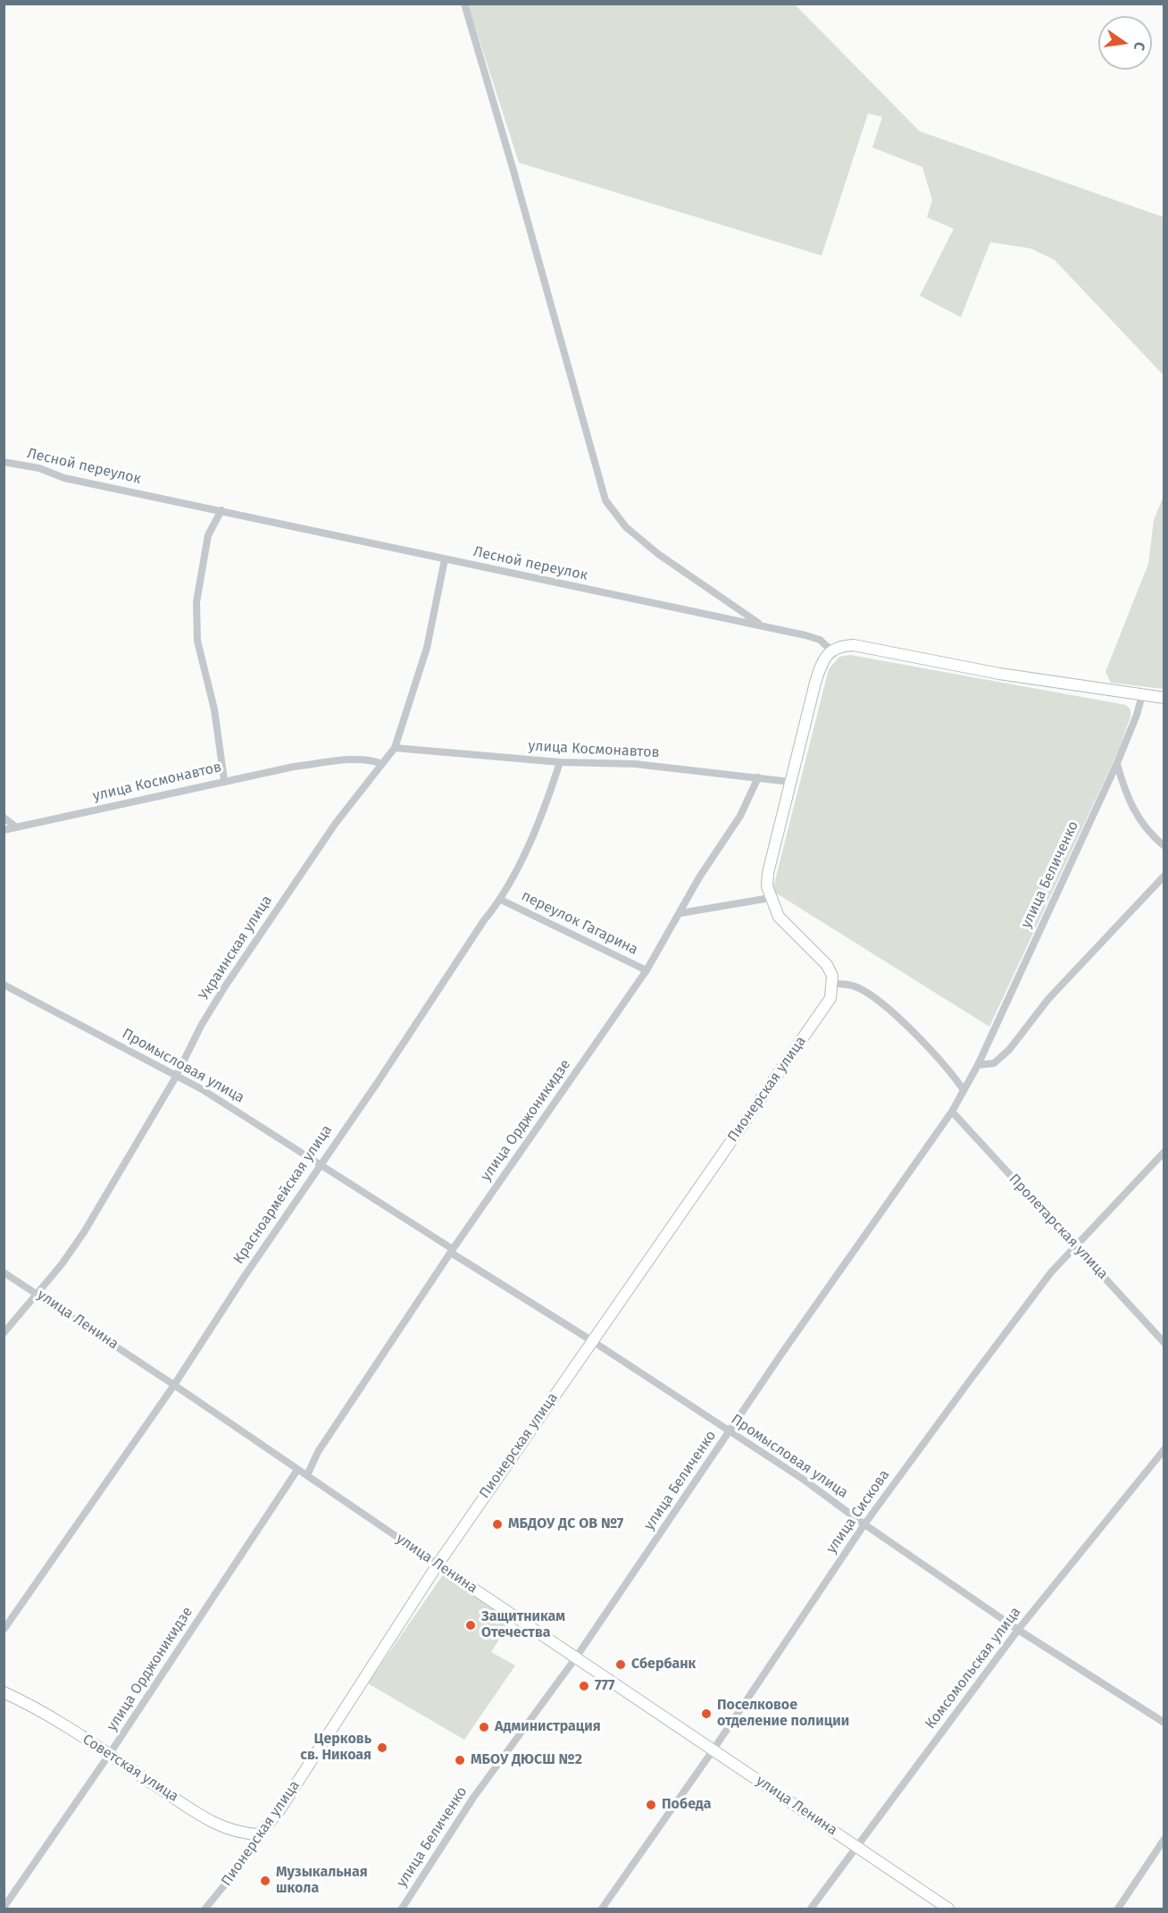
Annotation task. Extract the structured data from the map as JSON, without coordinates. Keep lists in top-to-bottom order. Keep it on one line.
{"streets":{"street":["Лесной переулок","улица Космонавтов","улица Беличенко","переулок Гагарина","Украинская улица","Промысловая улица","Пионерская улица","улица Орджоникидзе","Красноармейская улица","Пролетарская улица","улица Ленина","улица Сискова","Комсомольская улица","Советская улица"]},"crossings":[["Лесной переулок","Украинская улица"],["улица Космонавтов","Украинская улица"],["улица Космонавтов","улица Орджоникидзе"],["улица Космонавтов","Красноармейская улица"],["улица Беличенко","Промысловая улица"],["улица Беличенко","Пролетарская улица"],["улица Беличенко","улица Ленина"],["переулок Гагарина","улица Орджоникидзе"],["переулок Гагарина","Красноармейская улица"],["Украинская улица","Промысловая улица"],["Украинская улица","улица Ленина"],["Промысловая улица","Пионерская улица"],["Промысловая улица","улица Орджоникидзе"],["Промысловая улица","Красноармейская улица"],["Промысловая улица","улица Сискова"],["Промысловая улица","Комсомольская улица"],["Пионерская улица","улица Ленина"],["Пионерская улица","Советская улица"],["улица Орджоникидзе","улица Ленина"],["улица Орджоникидзе","Советская улица"],["Красноармейская улица","улица Ленина"],["Пролетарская улица","улица Сискова"],["улица Ленина","улица Сискова"],["улица Ленина","Комсомольская улица"]],"places":["МБДОУ ДС ОВ №7","Защитникам Отечества","Сбербанк","777","Поселковое отделение полиции","Администрация","Церковь св. Никоая","МБОУ ДЮСШ №2","Победа","Музыкальная школа"],"north":"right"}
